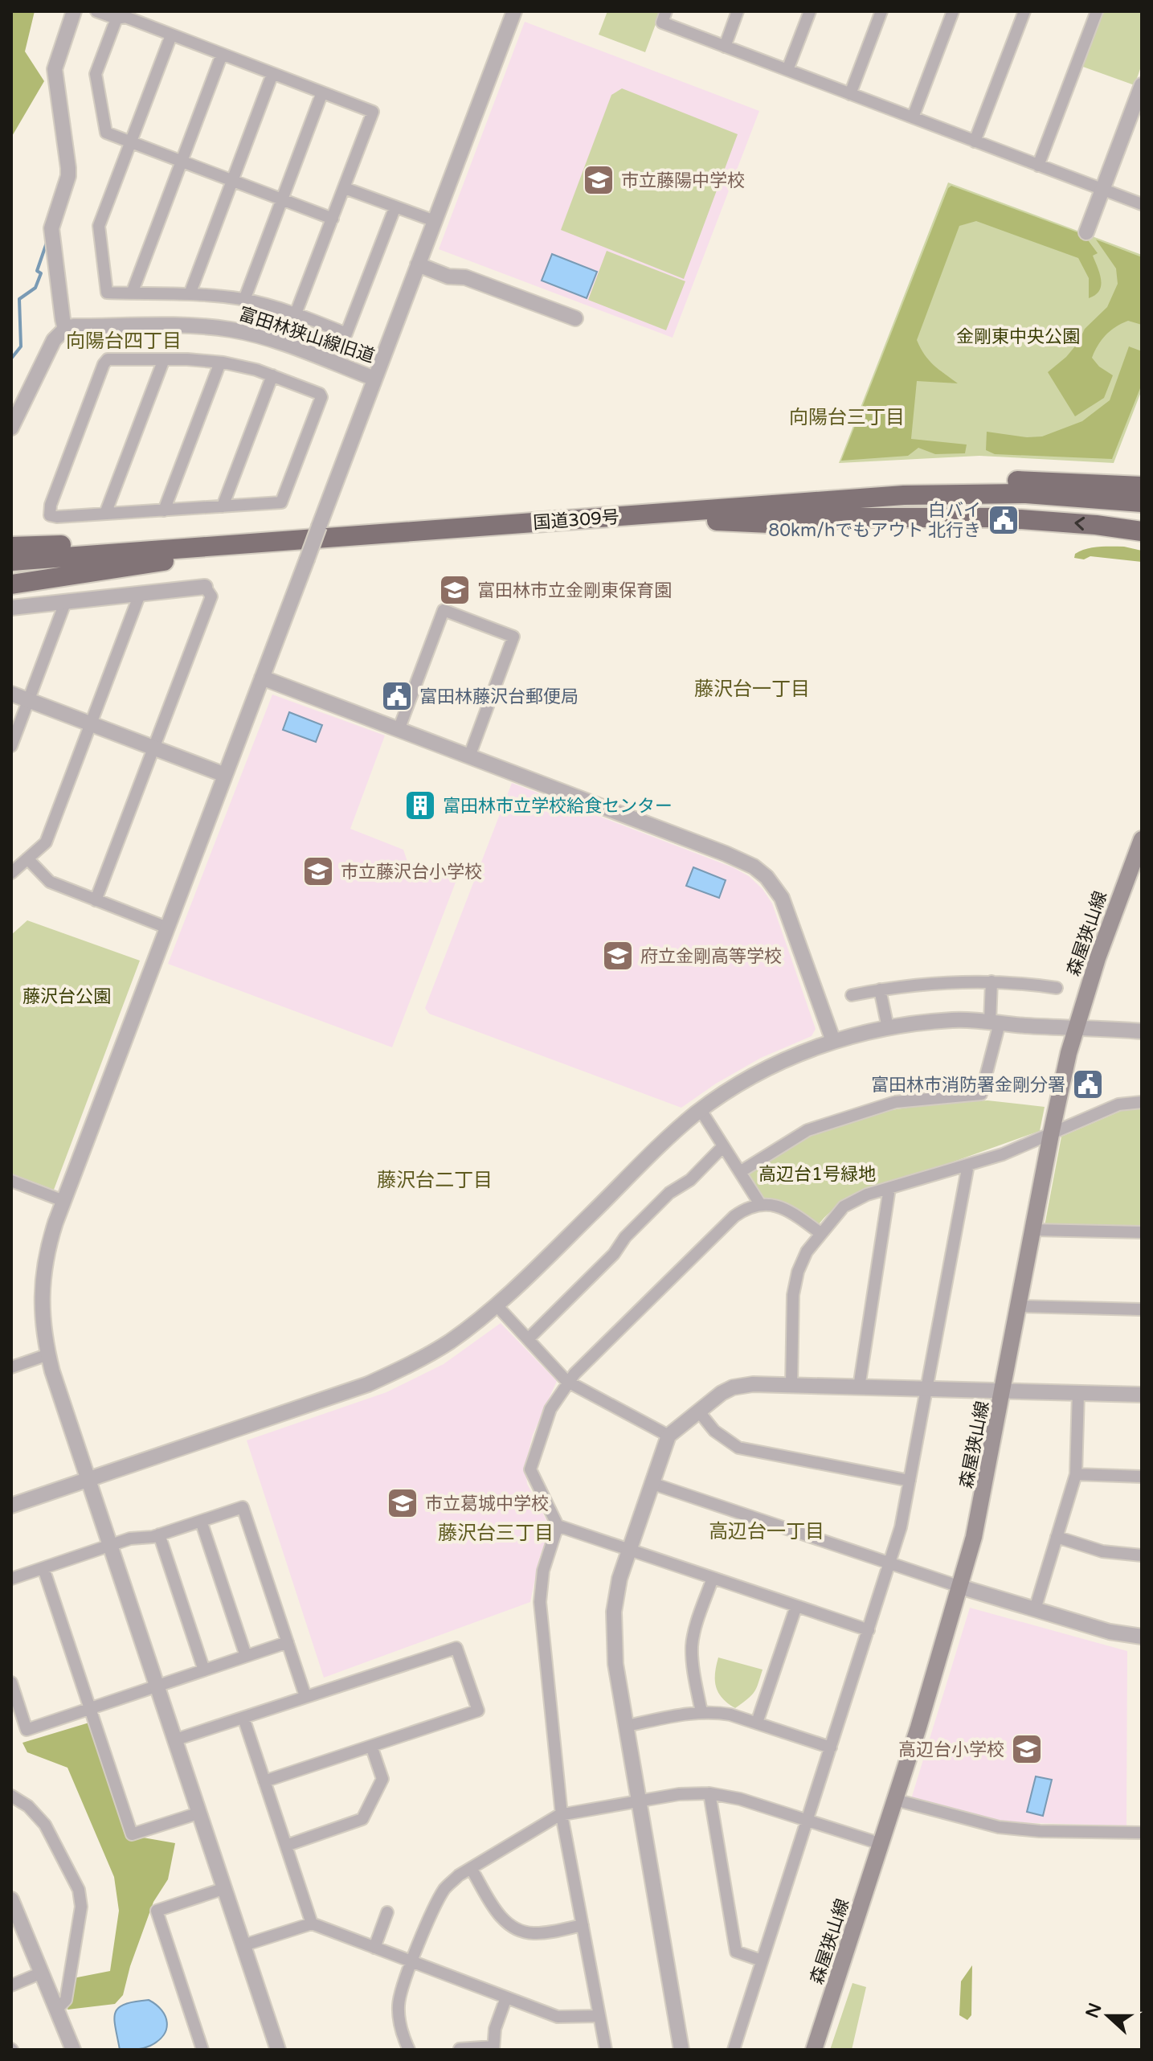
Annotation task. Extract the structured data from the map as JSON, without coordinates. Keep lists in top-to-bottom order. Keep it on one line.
{"streets":{"highway":["国道309号"],"main road":["森屋狭山線"],"street":["富田林狭山線旧道"]},"districts":["向陽台四丁目","向陽台三丁目","藤沢台一丁目","藤沢台二丁目","高辺台一丁目","藤沢台三丁目"],"parks":["金剛東中央公園","藤沢台公園","高辺台1号緑地"],"places":{"school or university":["市立藤陽中学校","富田林市立金剛東保育園","市立藤沢台小学校","府立金剛高等学校","市立葛城中学校","高辺台小学校"],"public building":["白バイ 80km/hでもアウト 北行き","富田林藤沢台郵便局","富田林市消防署金剛分署"],"building":["富田林市立学校給食センター"]},"north":"left"}
